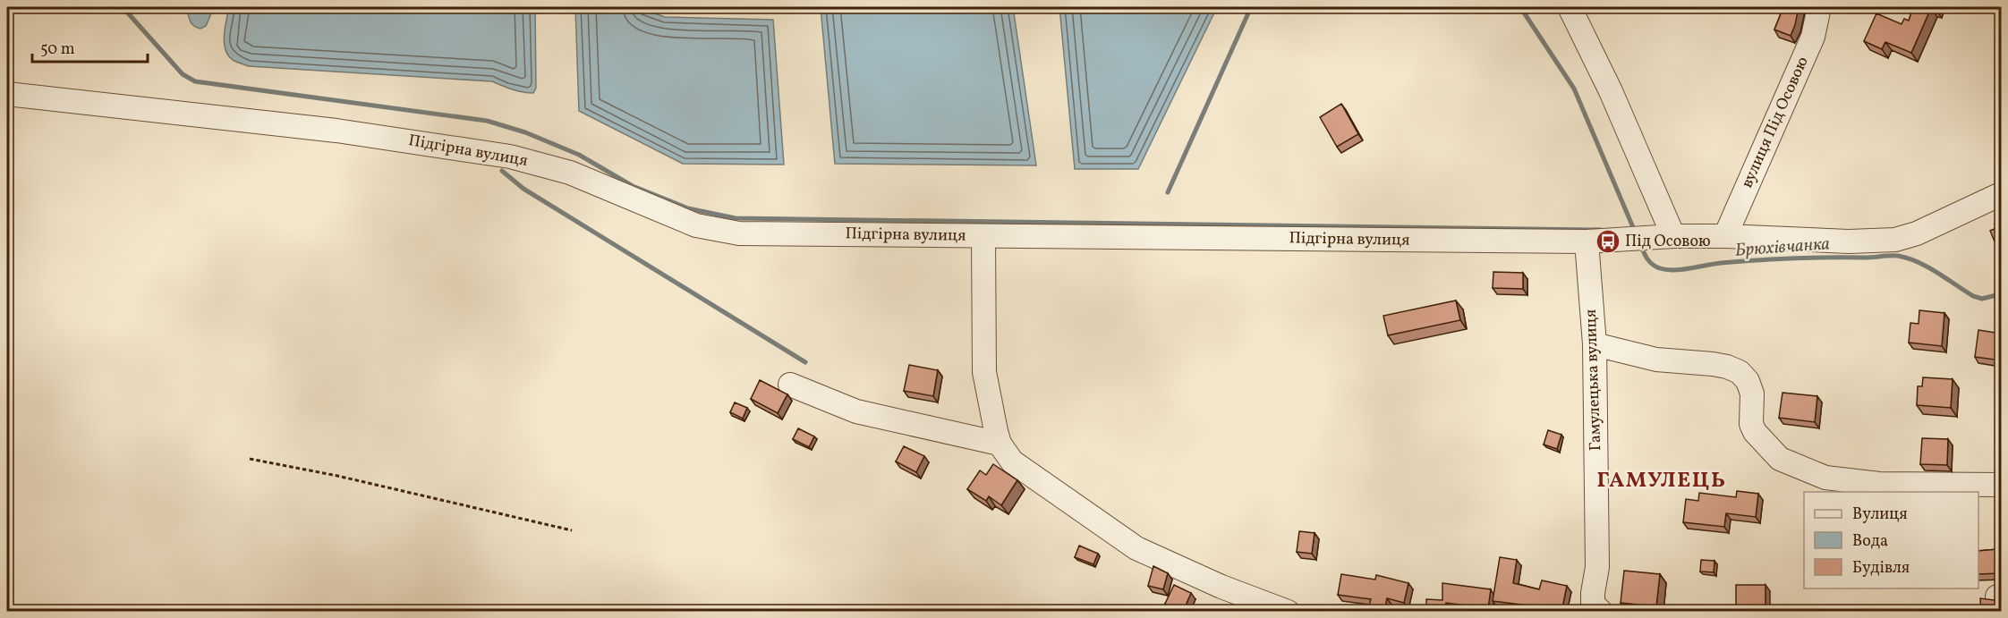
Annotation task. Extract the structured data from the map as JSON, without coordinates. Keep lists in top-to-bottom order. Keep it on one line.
{"streets":{"street":["вулиця Під Осовою","Підгірна вулиця","Гамулецька вулиця"]},"crossings":[["Підгірна вулиця","Гамулецька вулиця"]],"districts":["ГАМУЛЕЦЬ"],"water":["Брюхівчанка"],"places":{"bus stop":["Під Осовою"]},"legend":["Вулиця","Вода","Будівля"],"scale_bar":"50 m"}
